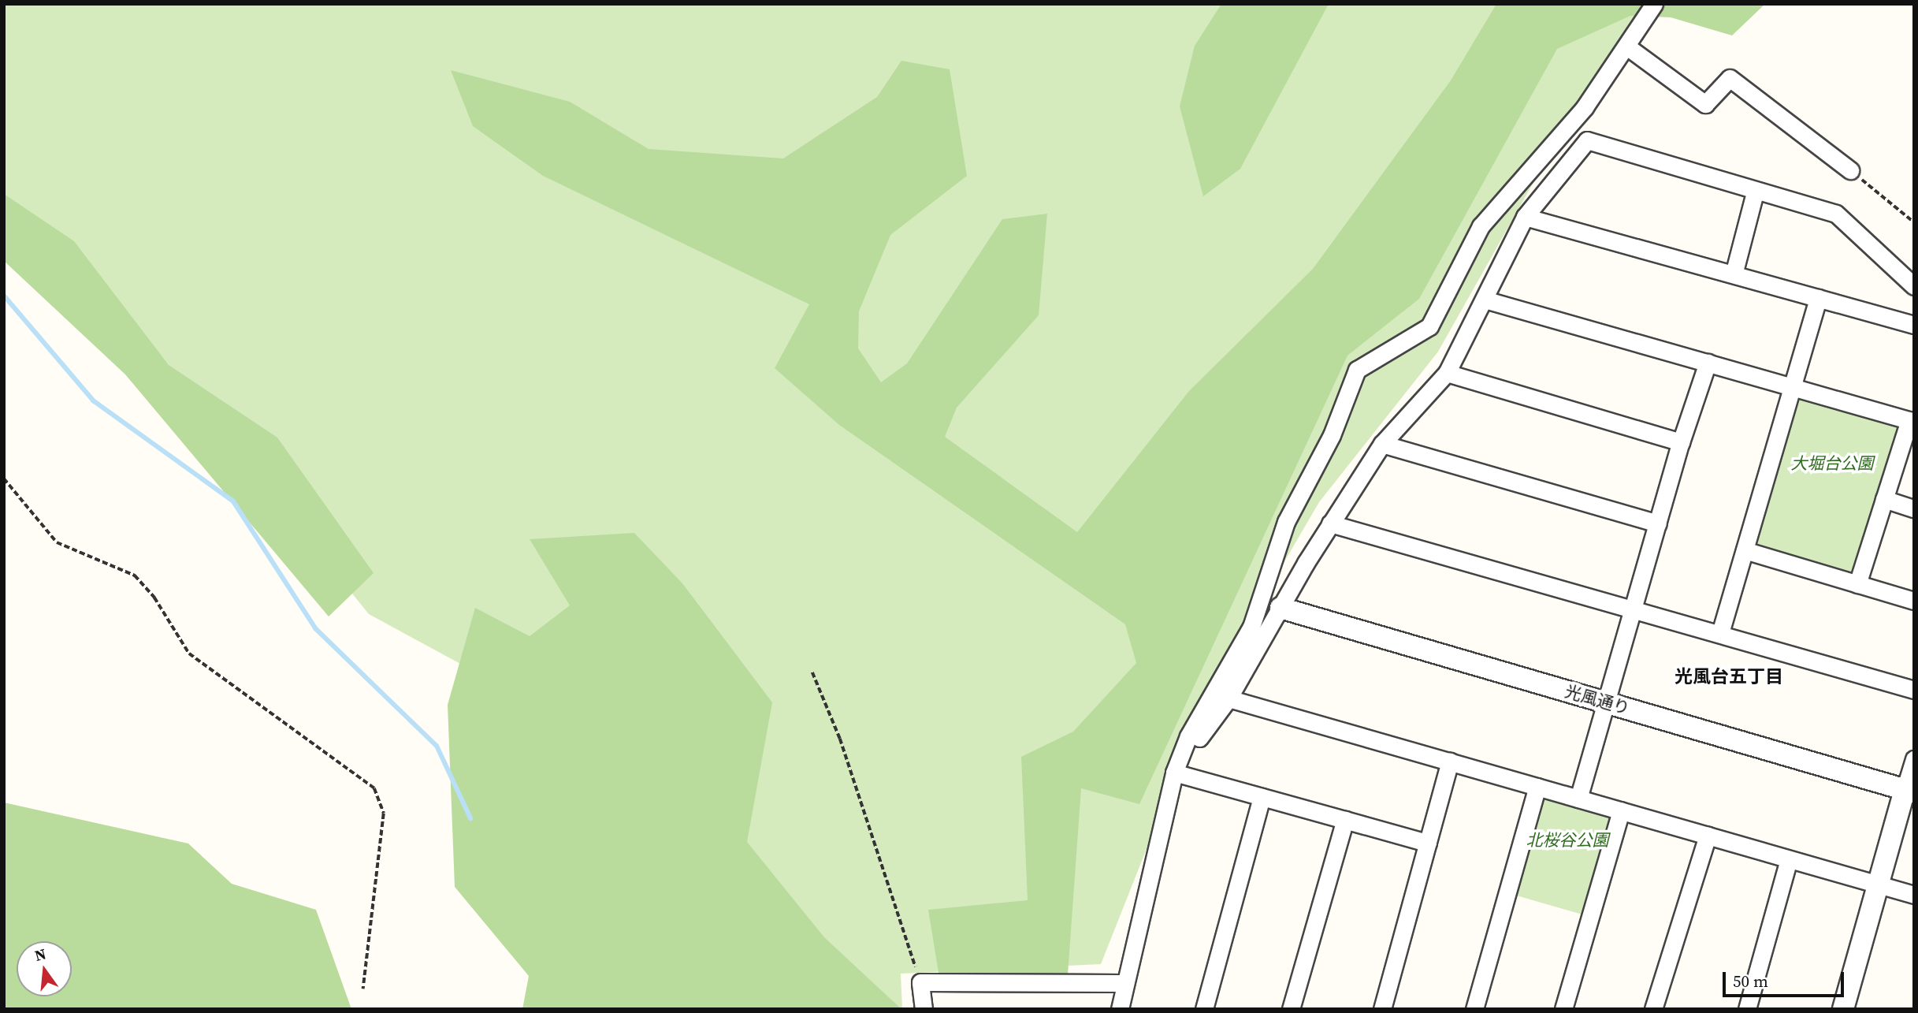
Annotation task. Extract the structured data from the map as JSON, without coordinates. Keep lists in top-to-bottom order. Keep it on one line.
{"streets":{"street":["光風通り"]},"districts":["光風台五丁目"],"parks":["大堀台公園","北桜谷公園"],"scale_bar":"50 m","north":"top"}
